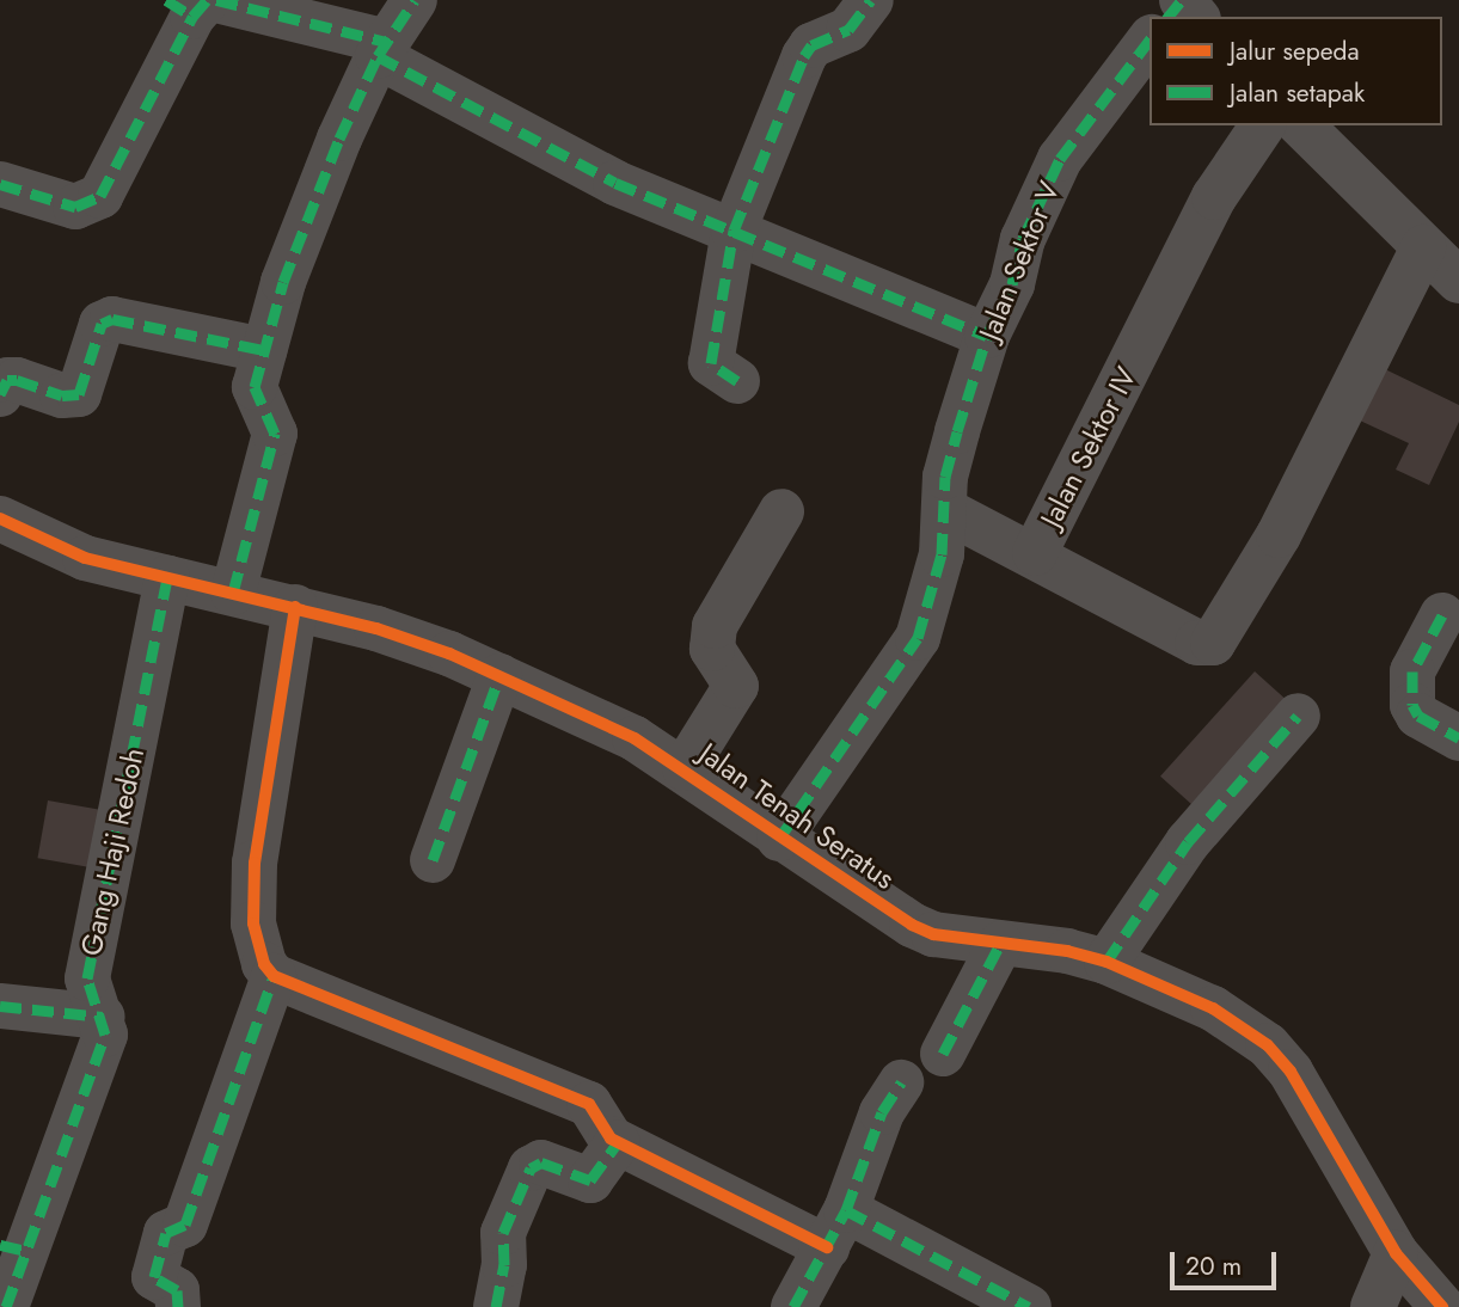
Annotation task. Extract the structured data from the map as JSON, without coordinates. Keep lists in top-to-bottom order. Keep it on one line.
{"streets":{"street":["Jalan Sektor V","Jalan Sektor IV","Jalan Tenah Seratus","Gang Haji Redoh"]},"crossings":[["Jalan Sektor V","Jalan Tenah Seratus"],["Jalan Tenah Seratus","Gang Haji Redoh"]],"legend":["Jalur sepeda","Jalan setapak"],"scale_bar":"20 m"}
